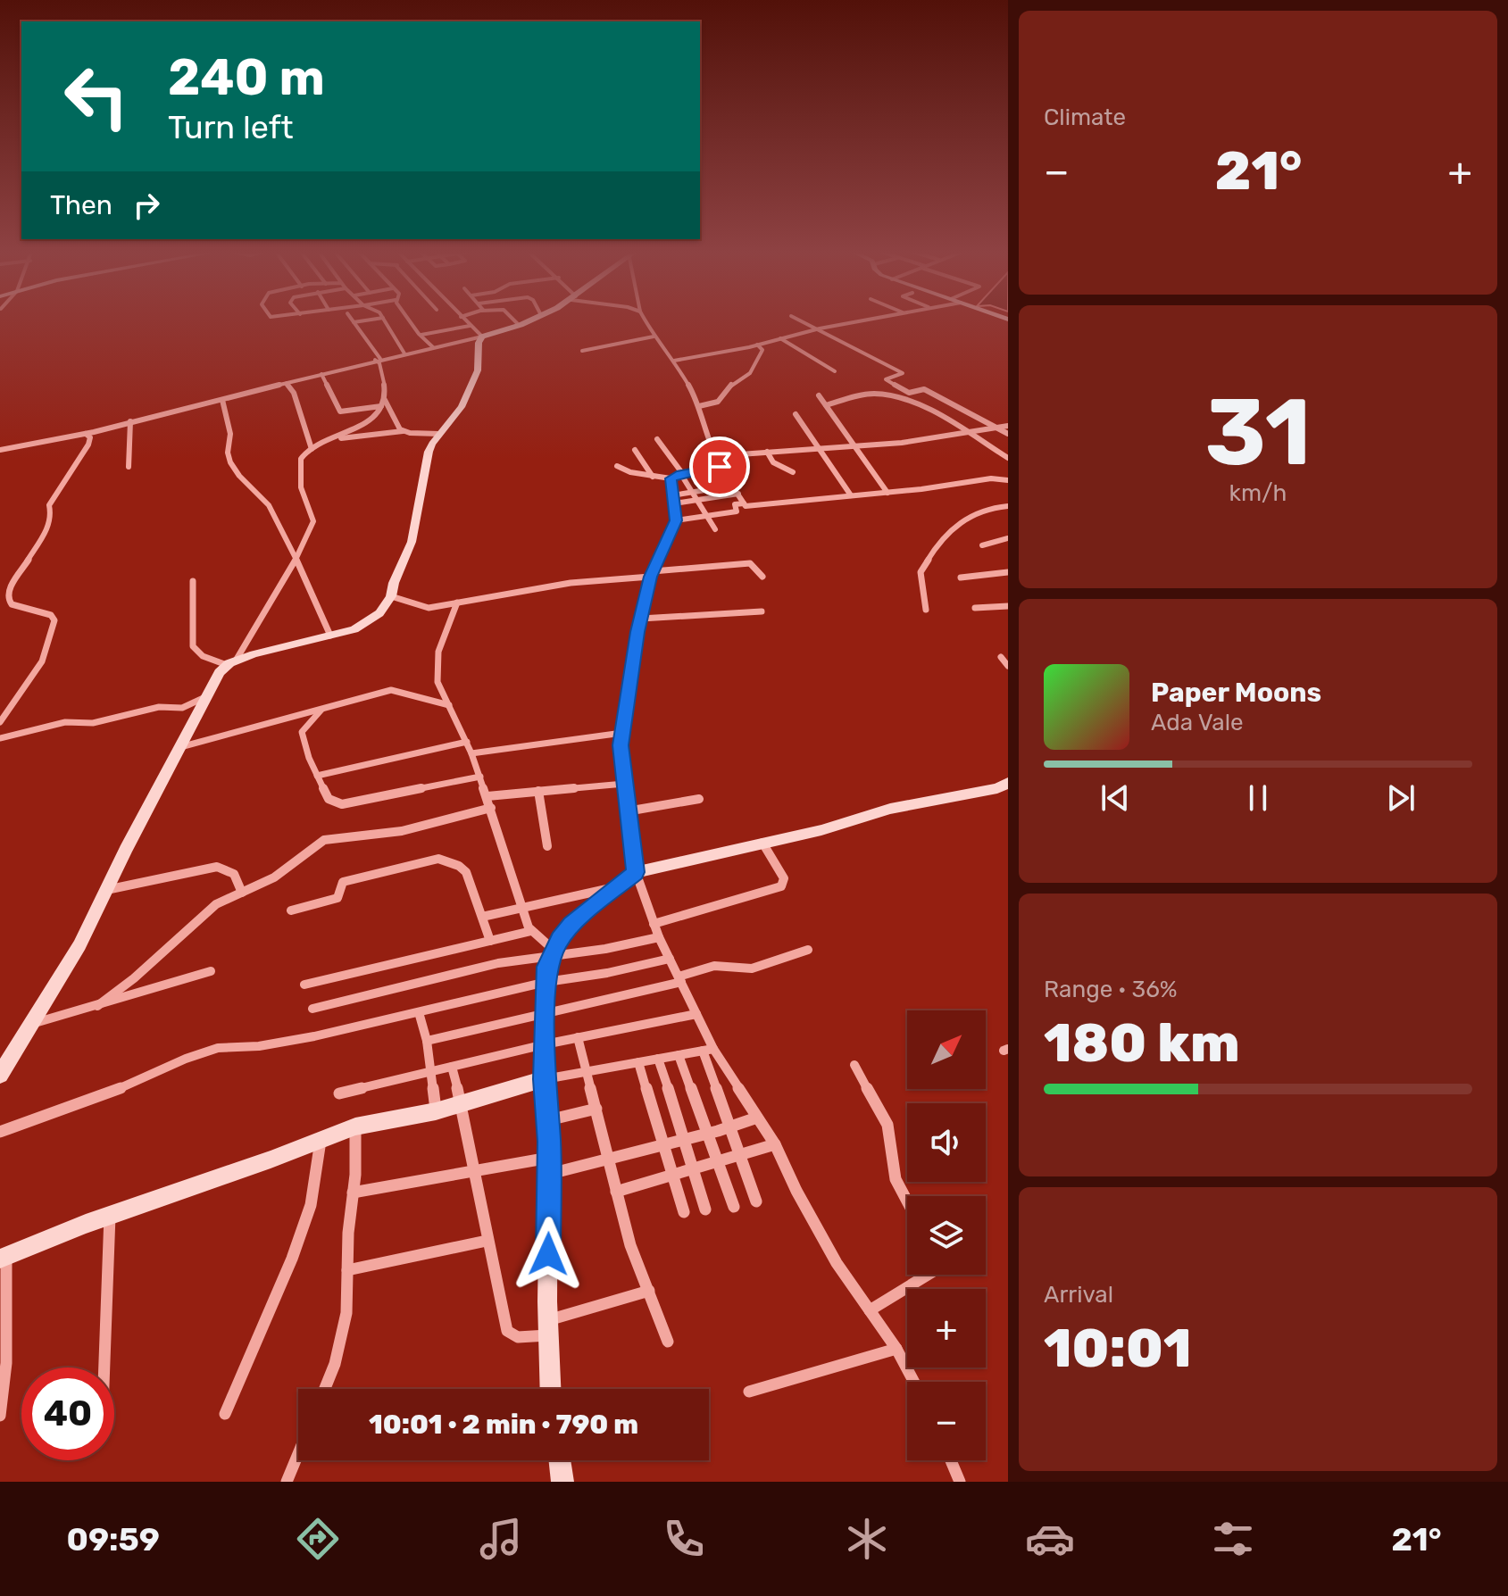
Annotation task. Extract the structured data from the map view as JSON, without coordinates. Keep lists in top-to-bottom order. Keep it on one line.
{"north":"top right","page":{"tile":["Climate",["31","km/h"],["Range · 36%","180 km"],["Arrival","10:01"]],"turn":["240 m","Turn left"],"heat":["−","21°","+"],"then":"Then","song":["Paper Moons","Ada Vale"],"map_buttons":["+","−"],"limit":"40","trip":"10:01 · 2 min · 790 m","tabs":["09:59","21°"]}}
